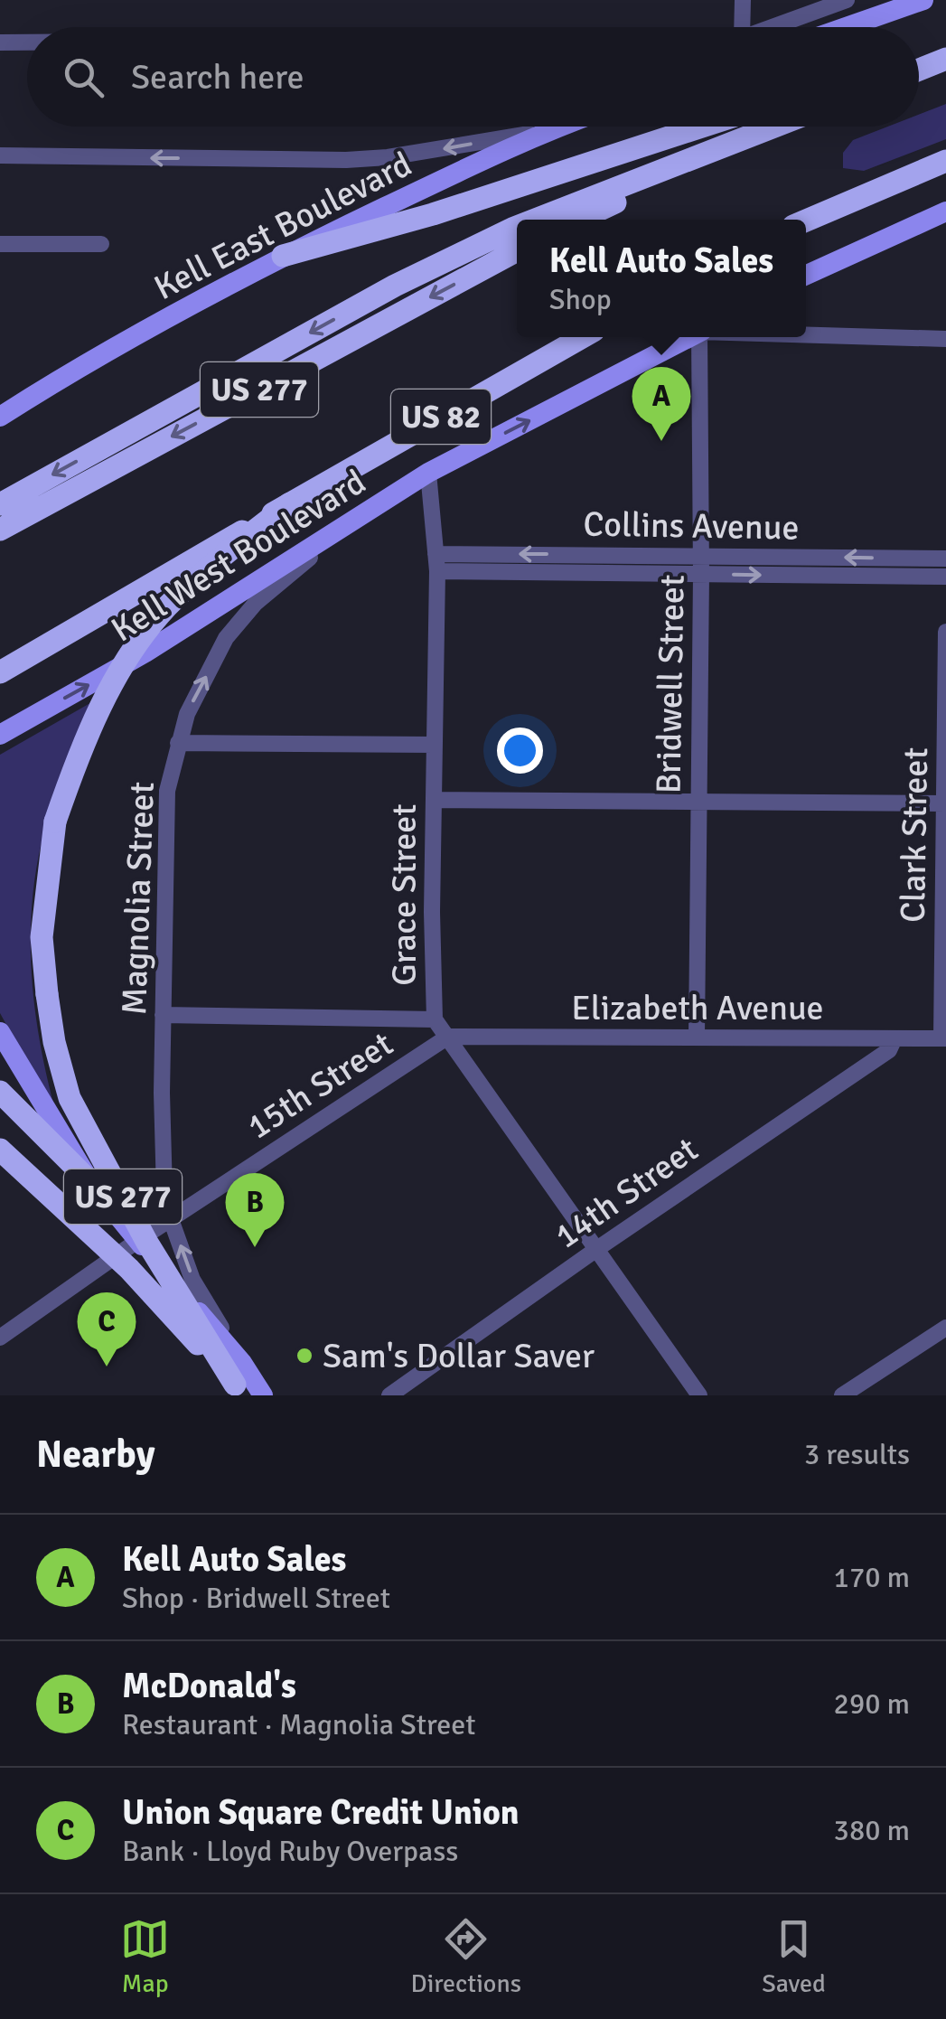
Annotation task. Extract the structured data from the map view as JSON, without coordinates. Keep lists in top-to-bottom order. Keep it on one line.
{"streets":{"highway":["US 277","US 82"],"main road":["Kell East Boulevard","Kell West Boulevard"],"street":["Collins Avenue","Bridwell Street","Clark Street","Grace Street","Magnolia Street","Elizabeth Avenue","15th Street","14th Street"]},"crossings":[["US 277","US 82"],["US 277","Magnolia Street"],["Collins Avenue","Bridwell Street"],["Collins Avenue","Grace Street"],["Kell West Boulevard","Grace Street"],["Kell West Boulevard","Magnolia Street"],["Bridwell Street","Elizabeth Avenue"],["Clark Street","Elizabeth Avenue"],["Grace Street","Magnolia Street"],["Grace Street","Elizabeth Avenue"],["Grace Street","15th Street"],["Grace Street","14th Street"],["Magnolia Street","15th Street"],["Elizabeth Avenue","15th Street"],["Elizabeth Avenue","14th Street"]],"one_way":["Kell West Boulevard","Magnolia Street"],"places":["Sam's Dollar Saver"],"page":{"search":"Search here","popup":["Kell Auto Sales","Shop"],"pins":["A","B","C"],"heading":["Nearby","3 results"],"list":[{"mark":"A","name":"Kell Auto Sales","note":"Shop · Bridwell Street","value":"170 m"},{"mark":"B","name":"McDonald's","note":"Restaurant · Magnolia Street","value":"290 m"},{"mark":"C","name":"Union Square Credit Union","note":"Bank · Lloyd Ruby Overpass","value":"380 m"}],"nav":["Map","Directions","Saved"]}}
